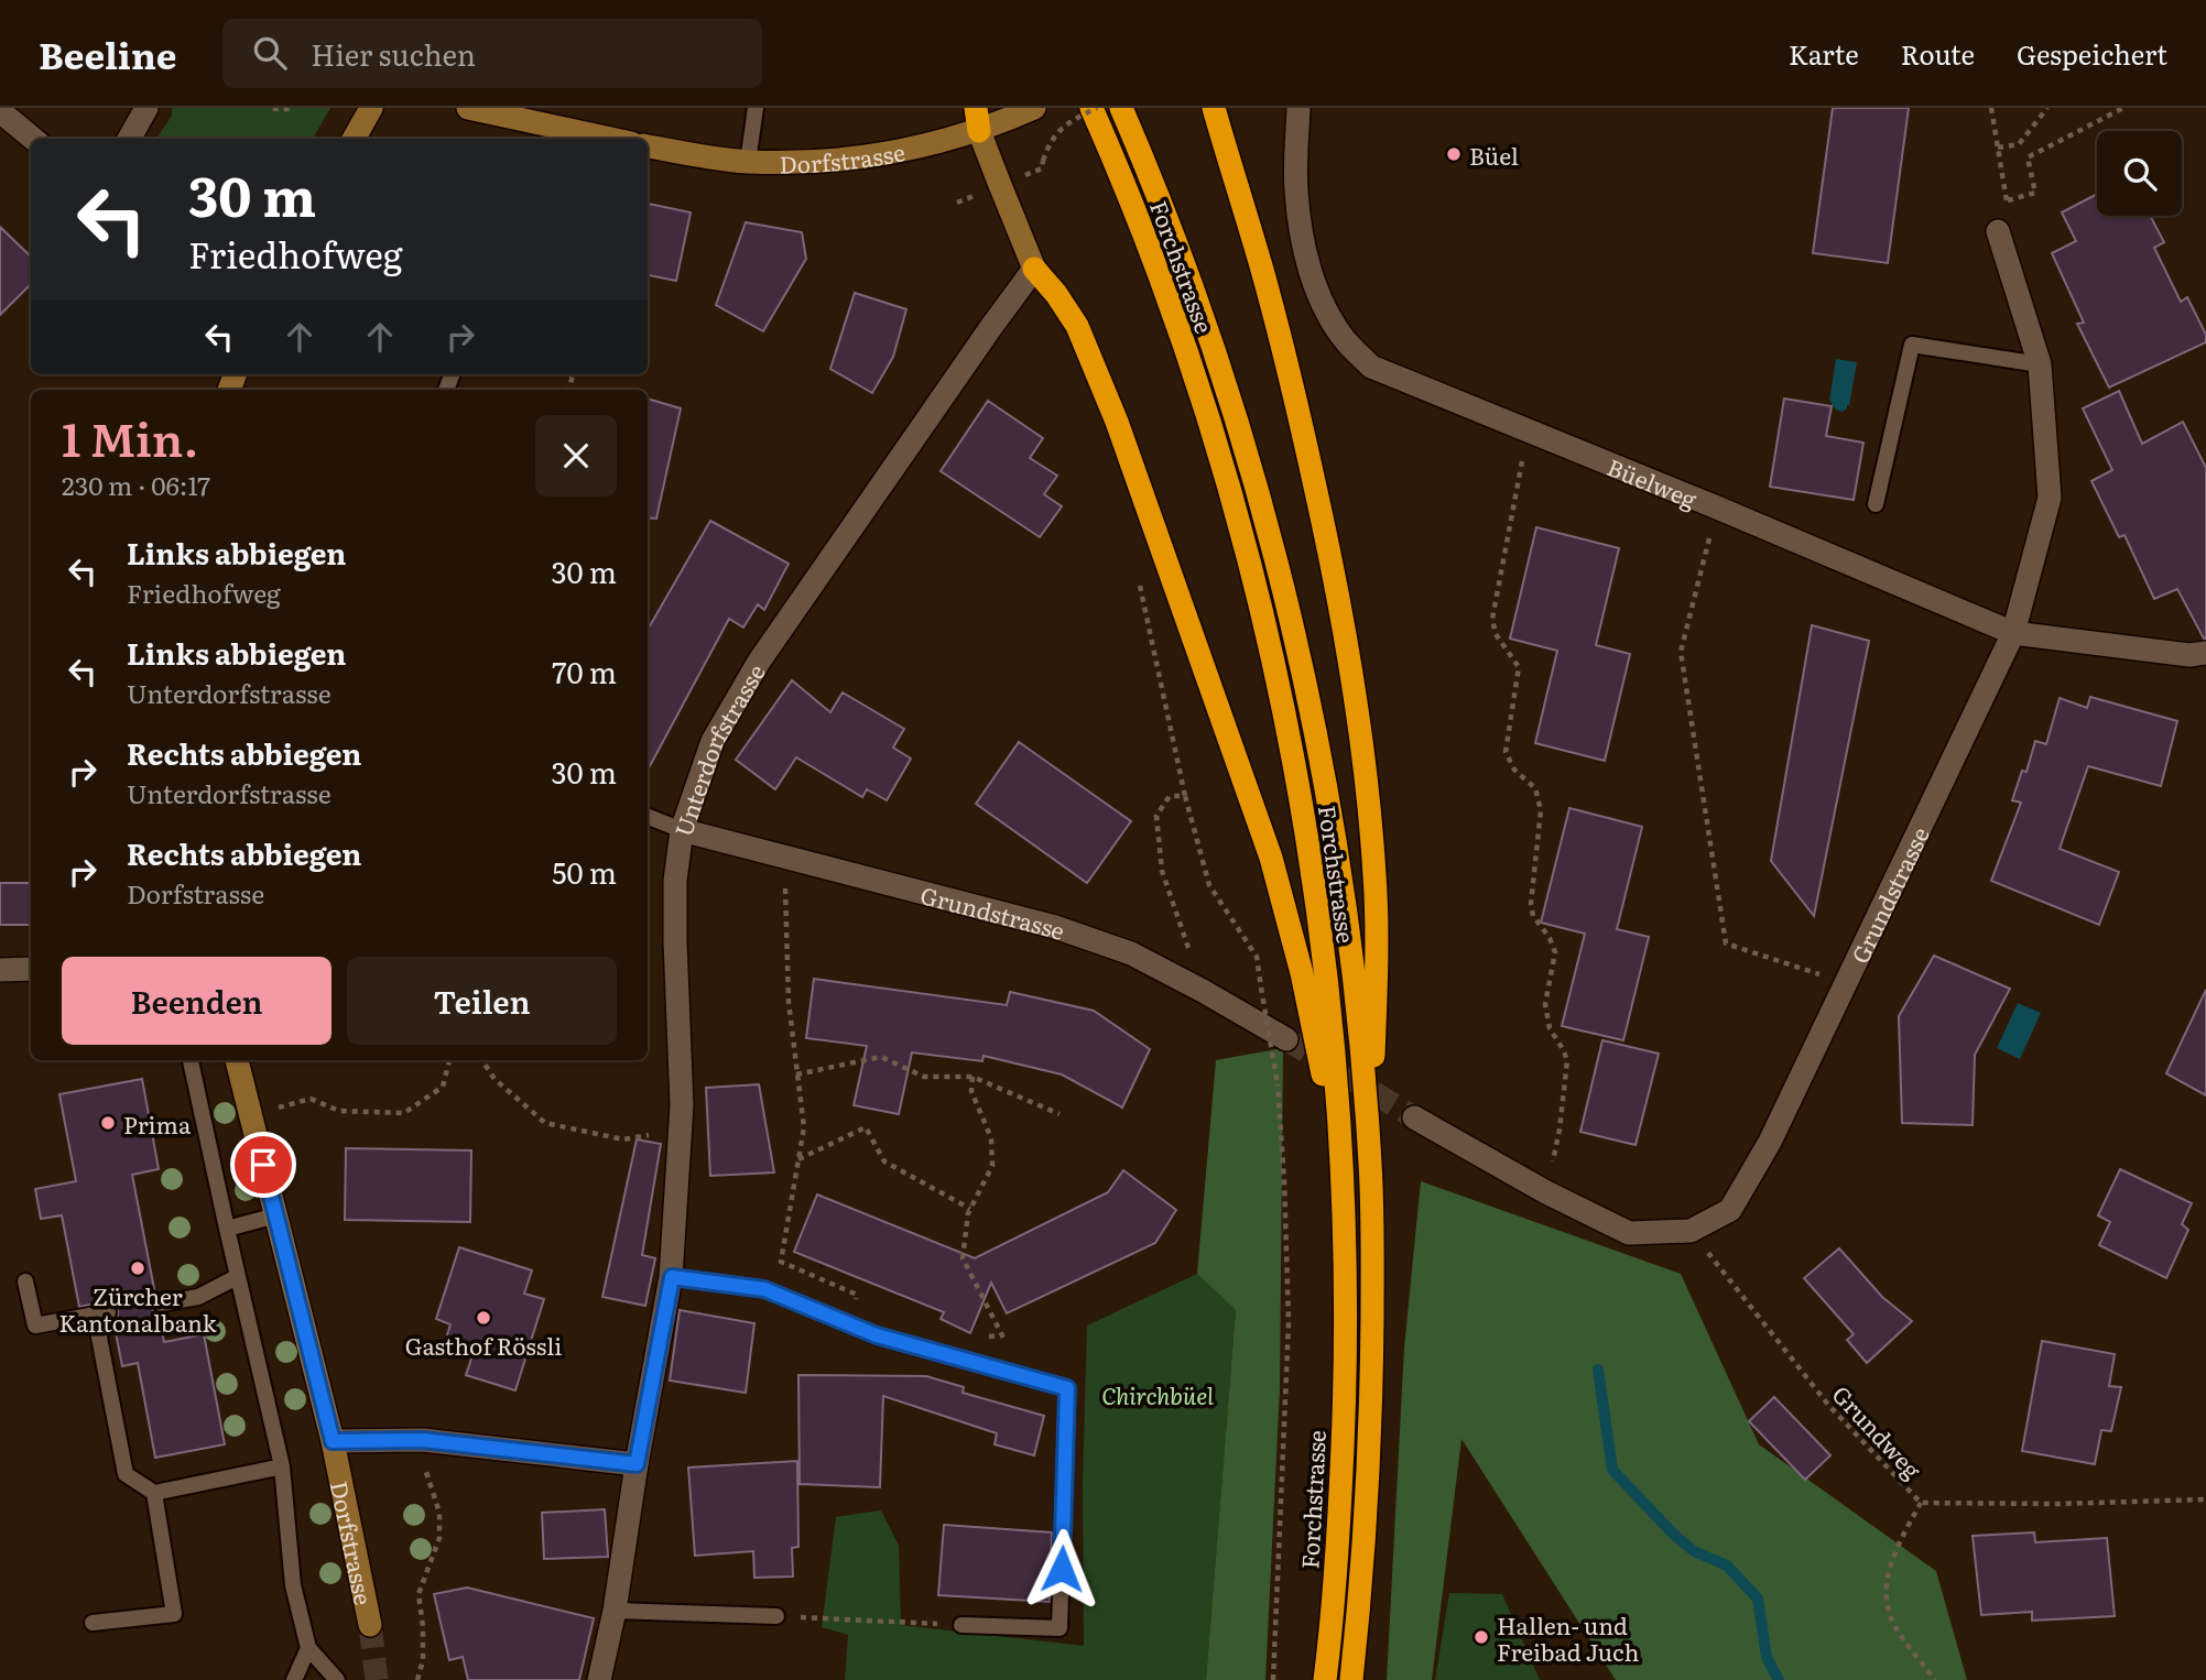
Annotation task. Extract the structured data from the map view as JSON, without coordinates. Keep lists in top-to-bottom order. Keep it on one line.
{"streets":{"highway":["Forchstrasse"],"street":["Dorfstrasse","Büelweg","Unterdorfstrasse","Grundstrasse"],"path":["Grundweg"]},"crossings":[["Büelweg","Grundstrasse"],["Unterdorfstrasse","Grundstrasse"],["Grundstrasse","Grundweg"]],"parks":["Chirchbüel"],"places":["Büel","Prima","Zürcher Kantonalbank","Gasthof Rössli","Hallen- und Freibad Juch"],"page":{"header":"Beeline","search":"Hier suchen","nav":["Karte","Route","Gespeichert"],"turn":["30 m","Friedhofweg"],"heading":["1 Min.","230 m · 06:17"],"list":[{"name":"Links abbiegen","note":"Friedhofweg","value":"30 m"},{"name":"Links abbiegen","note":"Unterdorfstrasse","value":"70 m"},{"name":"Rechts abbiegen","note":"Unterdorfstrasse","value":"30 m"},{"name":"Rechts abbiegen","note":"Dorfstrasse","value":"50 m"}],"buttons":["Beenden","Teilen"]}}
